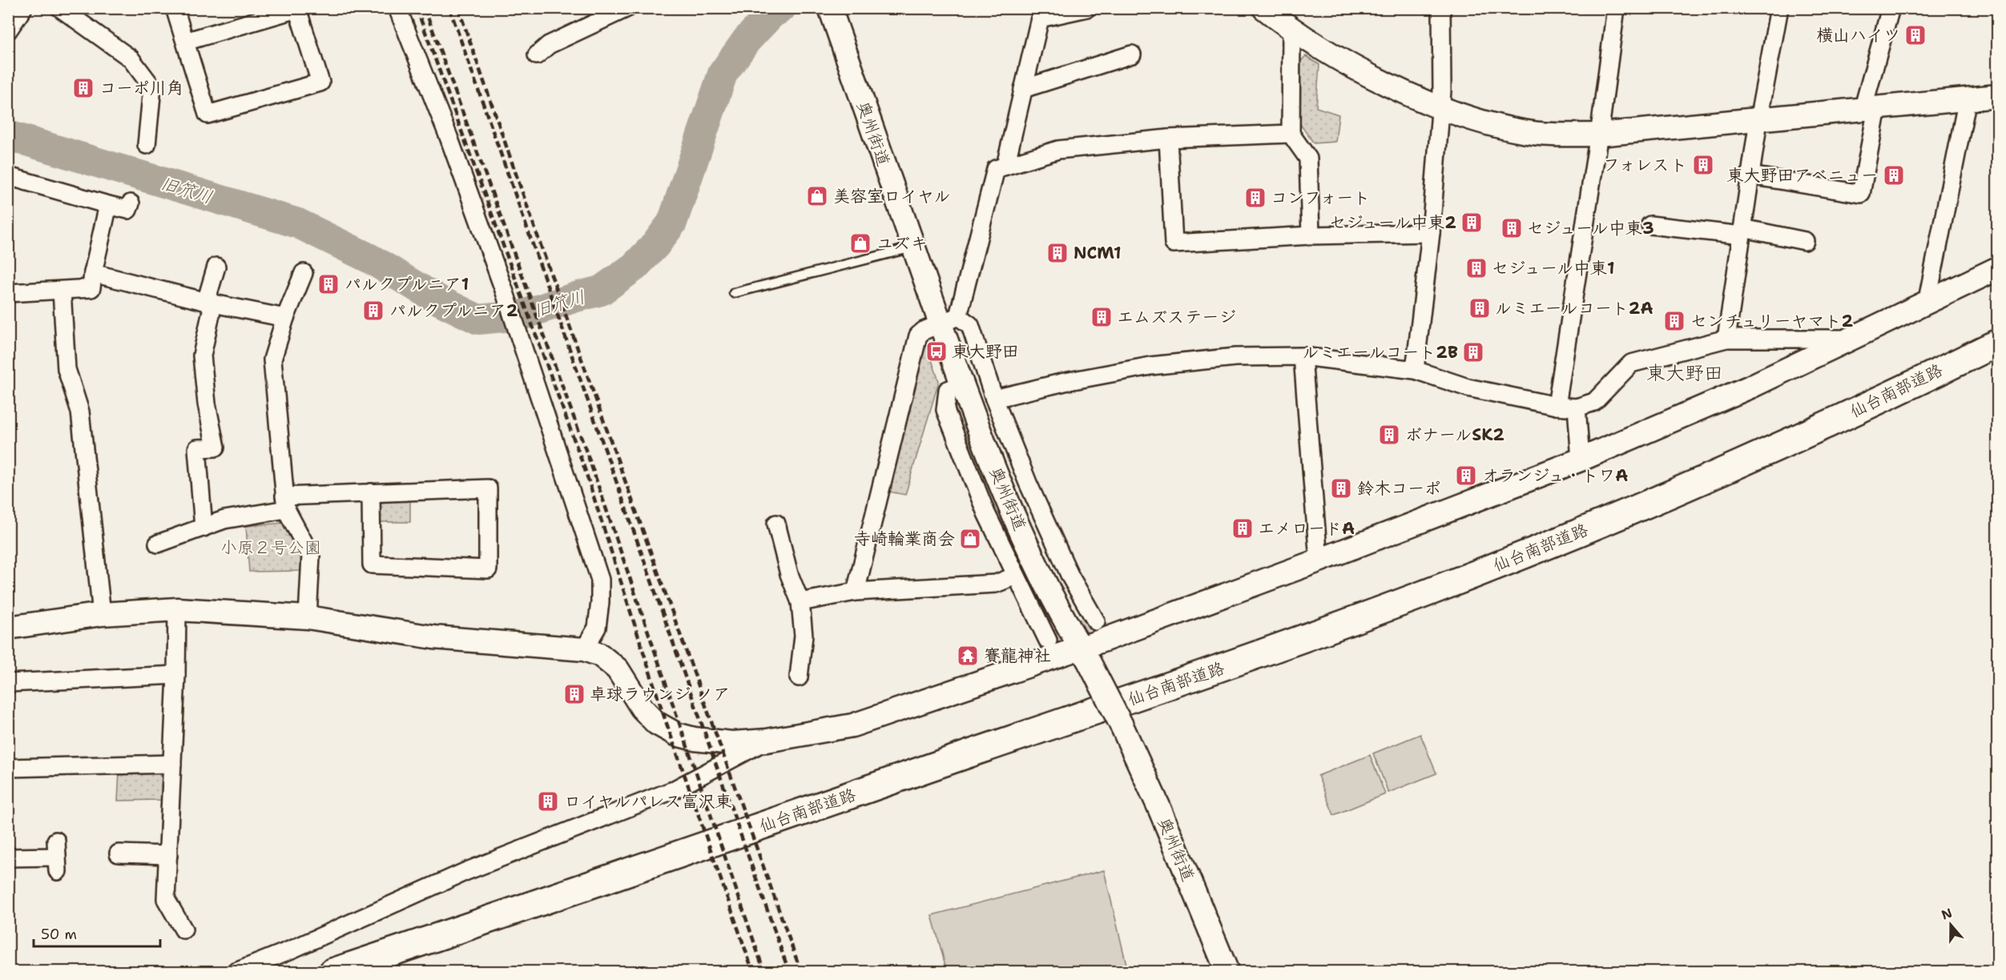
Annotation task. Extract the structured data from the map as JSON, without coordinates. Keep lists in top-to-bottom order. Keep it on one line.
{"streets":{"highway":["仙台南部道路"],"street":["奥州街道"]},"districts":["東大野田"],"water":["旧笊川"],"parks":["小原２号公園"],"places":{"building":["横山ハイツ","コーポ川角","フォレスト","東大野田アベニュー","コンフォート","セジュール中東2","セジュール中東3","NCM1","セジュール中東1","パルクプルニア1","ルミエールコート2A","パルクプルニア2","エムズステージ","センチュリーヤマト2","ルミエールコート2B","ボナールSK2","オランジュ・トワA","鈴木コーポ","エメロードA","卓球ラウンジ ノア","ロイヤルパレス富沢東"],"shop":["美容室ロイヤル","ユズキ","寺崎輪業商会"],"bus stop":["東大野田"],"temple":["賽龍神社"]},"scale_bar":"50 m","north":"top"}
